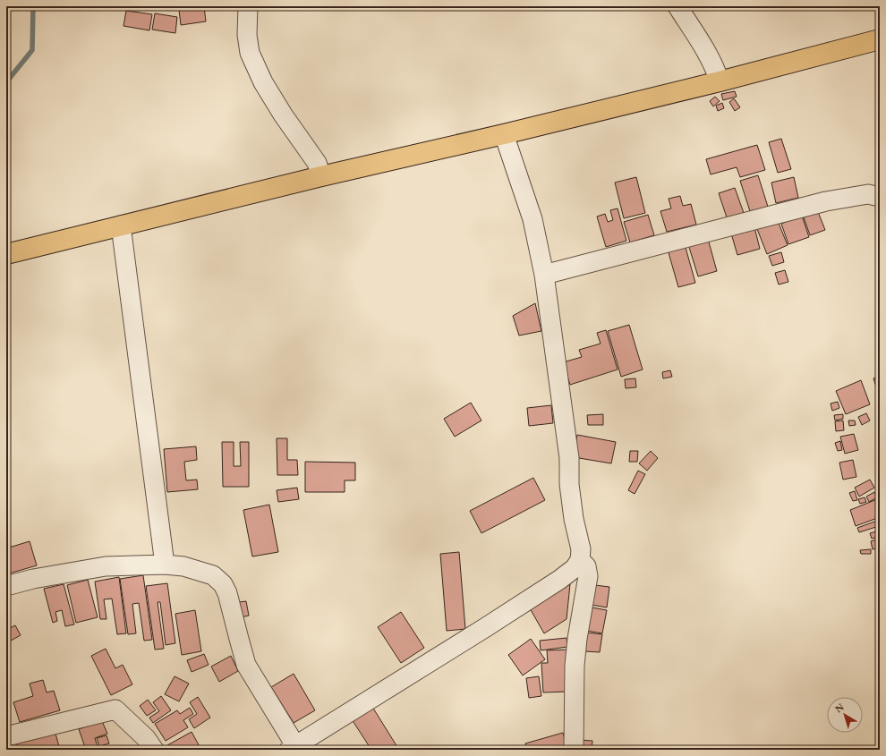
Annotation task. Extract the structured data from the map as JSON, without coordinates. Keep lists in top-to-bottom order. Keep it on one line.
{"north":"top left"}
